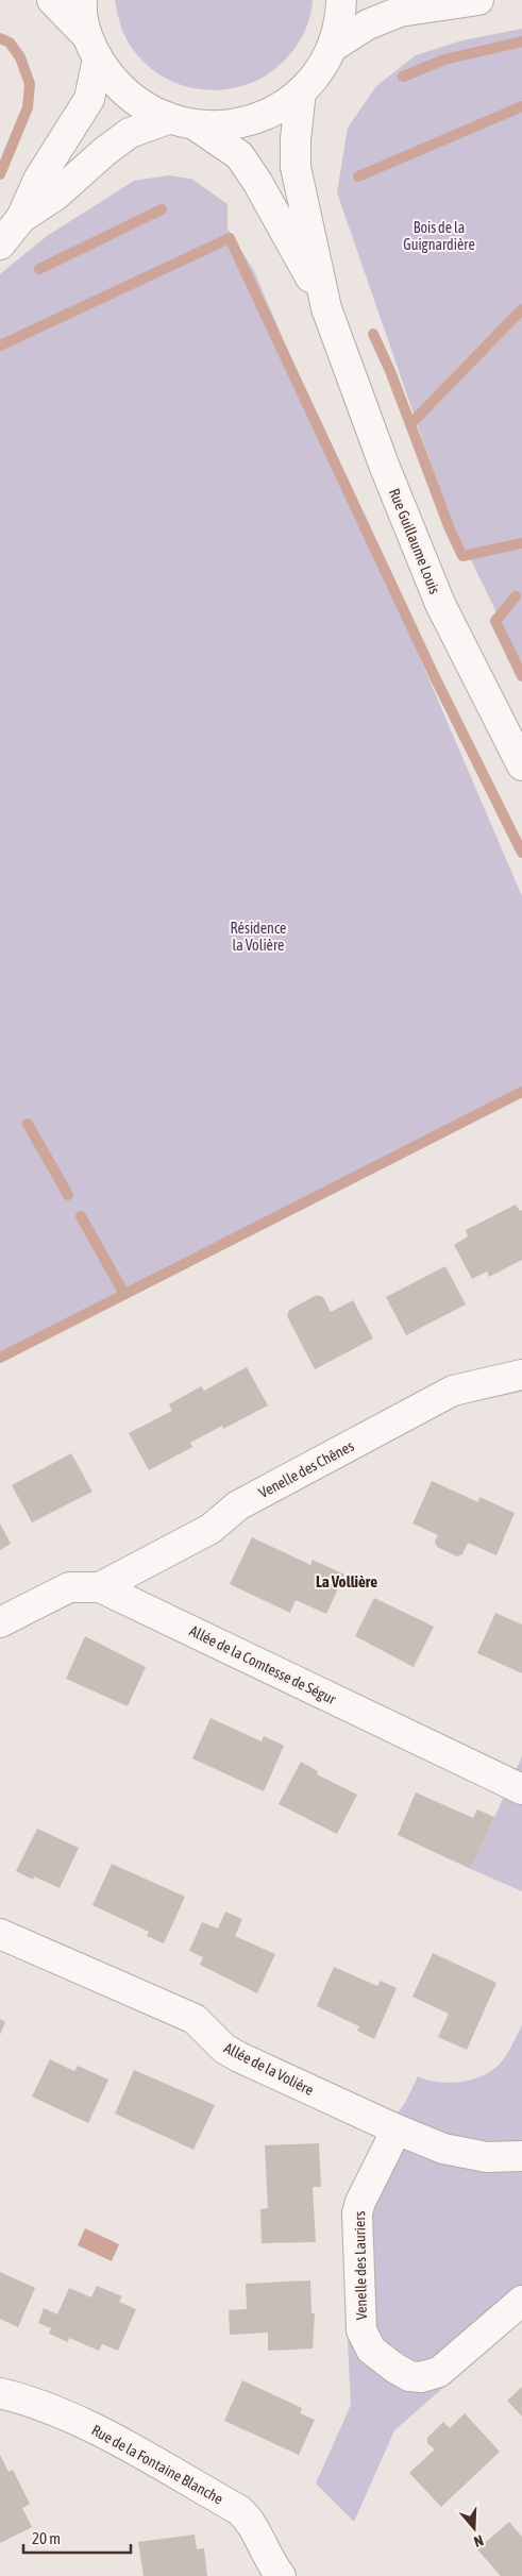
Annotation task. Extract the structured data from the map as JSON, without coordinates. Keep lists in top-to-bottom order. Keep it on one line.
{"streets":{"street":["Rue Guillaume Louis","Venelle des Chênes","Allée de la Comtesse de Ségur","Allée de la Volière","Venelle des Lauriers","Rue de la Fontaine Blanche"]},"crossings":[["Venelle des Chênes","Allée de la Comtesse de Ségur"],["Allée de la Volière","Venelle des Lauriers"]],"districts":["La Vollière"],"parks":["Bois de la Guignardière","Résidence la Volière"],"scale_bar":"20 m","north":"bottom"}
